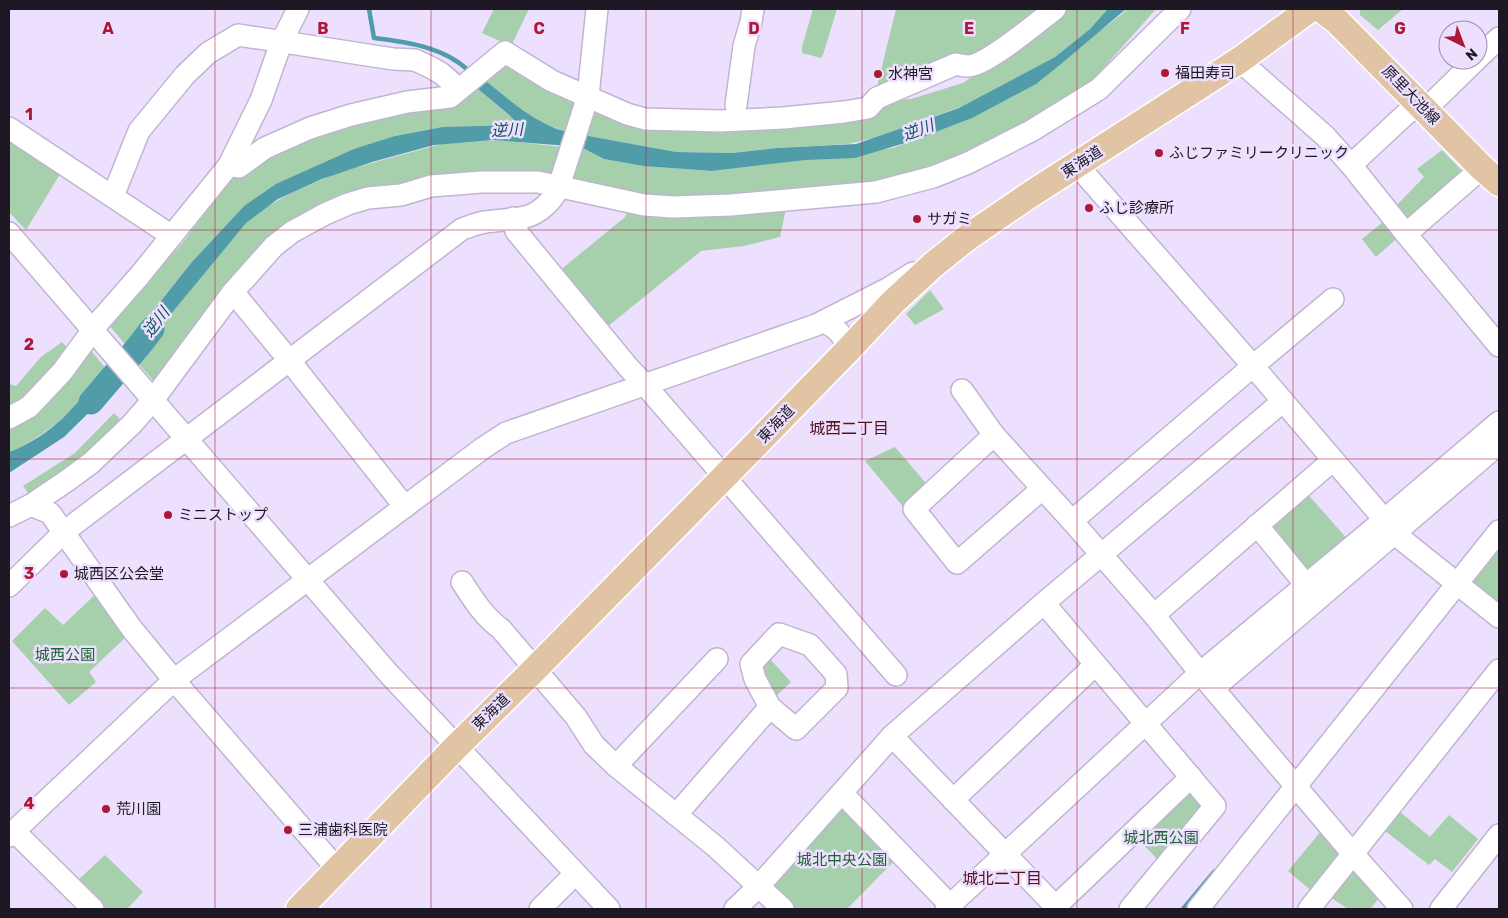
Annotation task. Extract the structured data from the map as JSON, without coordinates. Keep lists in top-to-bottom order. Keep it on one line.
{"streets":{"main road":["原里大池線","東海道"]},"districts":["城西二丁目","城北二丁目"],"water":["逆川"],"parks":["城西公園","城北西公園","城北中央公園"],"places":["福田寿司","水神宮","ふじファミリークリニック","ふじ診療所","サガミ","ミニストップ","城西区公会堂","荒川園","三浦歯科医院"],"north":"bottom right","grid":{"columns":["A","B","C","D","E","F","G"],"rows":["1","2","3","4"]}}
